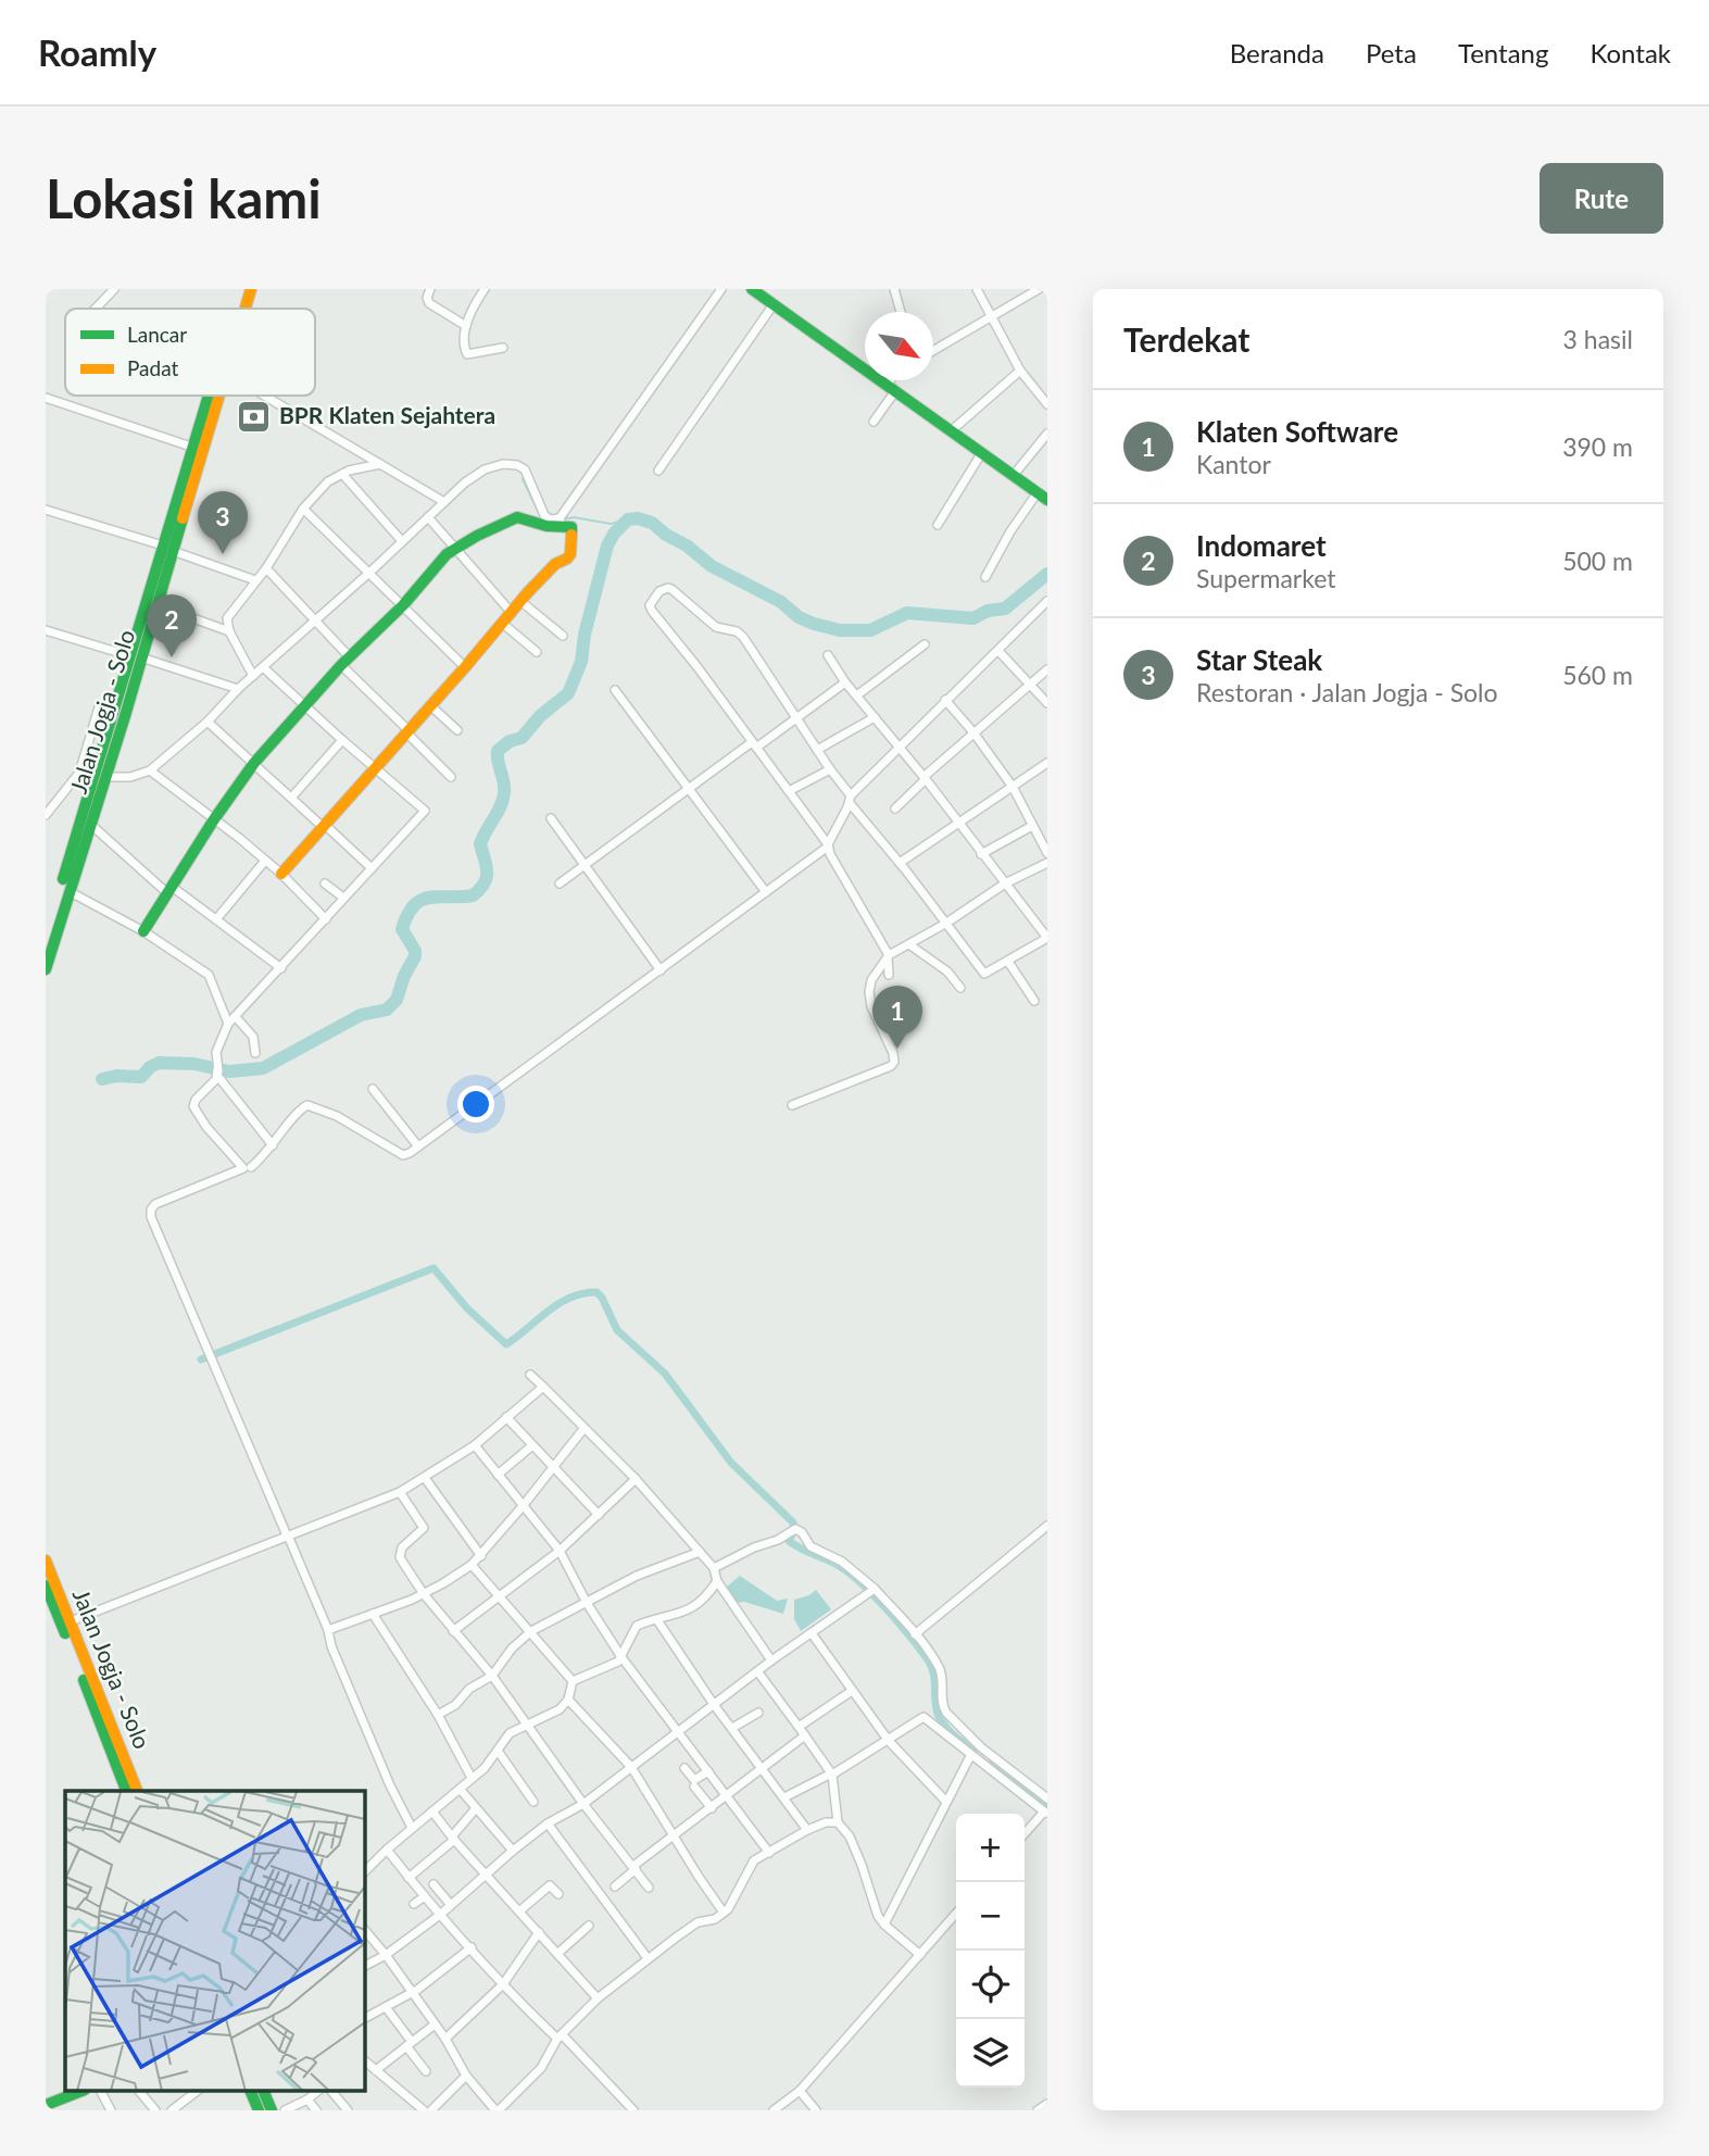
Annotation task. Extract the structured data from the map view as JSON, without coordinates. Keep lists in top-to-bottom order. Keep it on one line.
{"streets":{"main road":["Jalan Jogja - Solo"]},"places":{"bank":["BPR Klaten Sejahtera"]},"legend":["Lancar","Padat"],"north":"bottom right","page":{"header":"Roamly","nav":["Beranda","Peta","Tentang","Kontak"],"buttons":"Rute","title":"Lokasi kami","heading":["Terdekat","3 hasil"],"list":[{"mark":"1","name":"Klaten Software","note":"Kantor","value":"390 m"},{"mark":"2","name":"Indomaret","note":"Supermarket","value":"500 m"},{"mark":"3","name":"Star Steak","note":"Restoran · Jalan Jogja - Solo","value":"560 m"}],"pins":["3","2","1"],"map_buttons":["+","−"]}}
